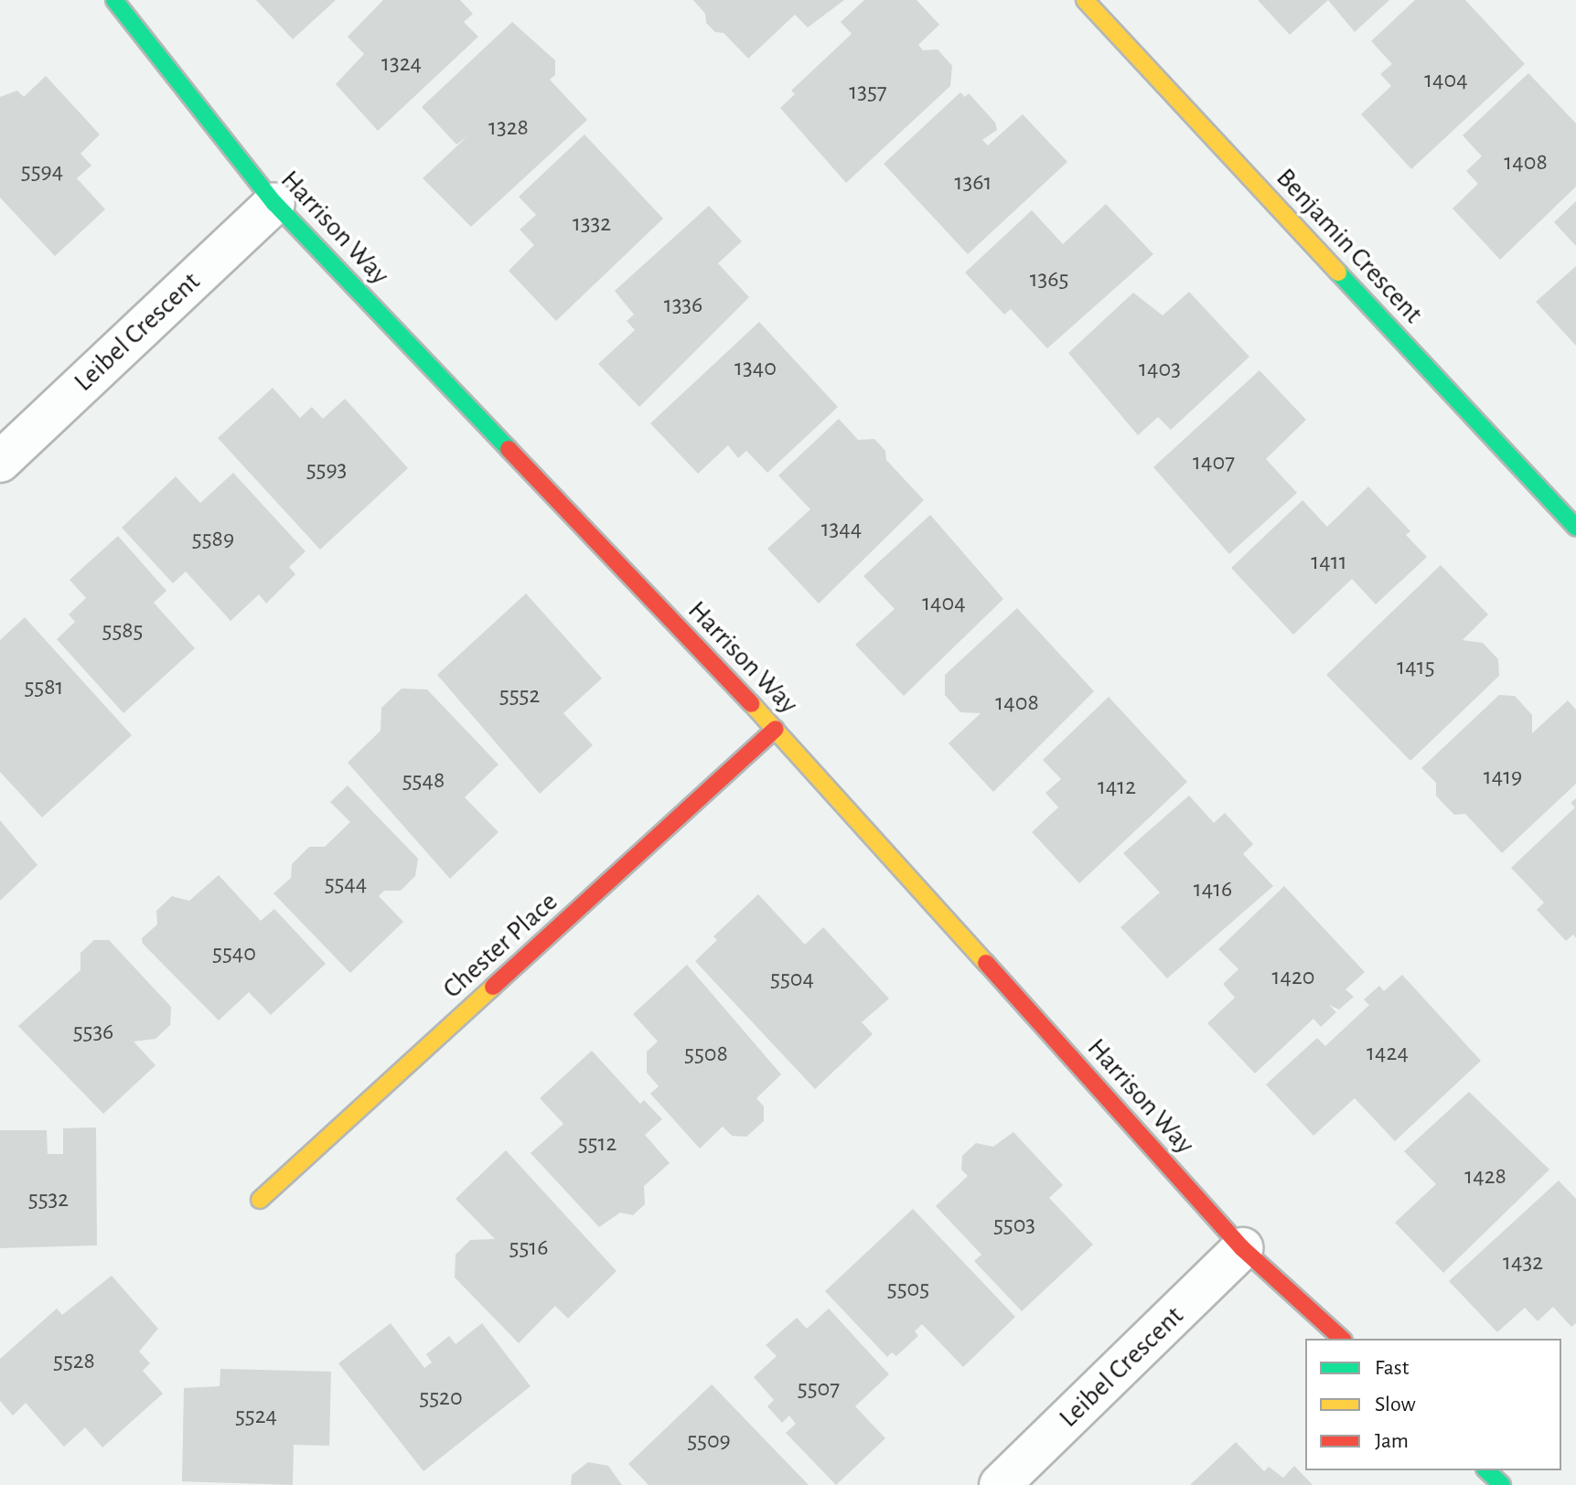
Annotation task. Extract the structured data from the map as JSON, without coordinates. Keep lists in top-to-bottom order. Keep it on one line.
{"streets":{"street":["Harrison Way","Benjamin Crescent","Leibel Crescent","Chester Place"]},"crossings":[["Harrison Way","Leibel Crescent"],["Harrison Way","Chester Place"]],"house_numbers":["1324","1404","1357","1328","1408","5594","1361","1332","1365","1336","1340","1403","1407","5593","1344","5589","1411","1404","5585","1415","5581","5552","1408","1419","5548","1412","5544","1416","5540","1420","5504","5536","1424","5508","5512","1428","5532","5503","5516","1432","5505","5528","5507","5520","5524","5509"],"legend":["Fast","Slow","Jam"]}
